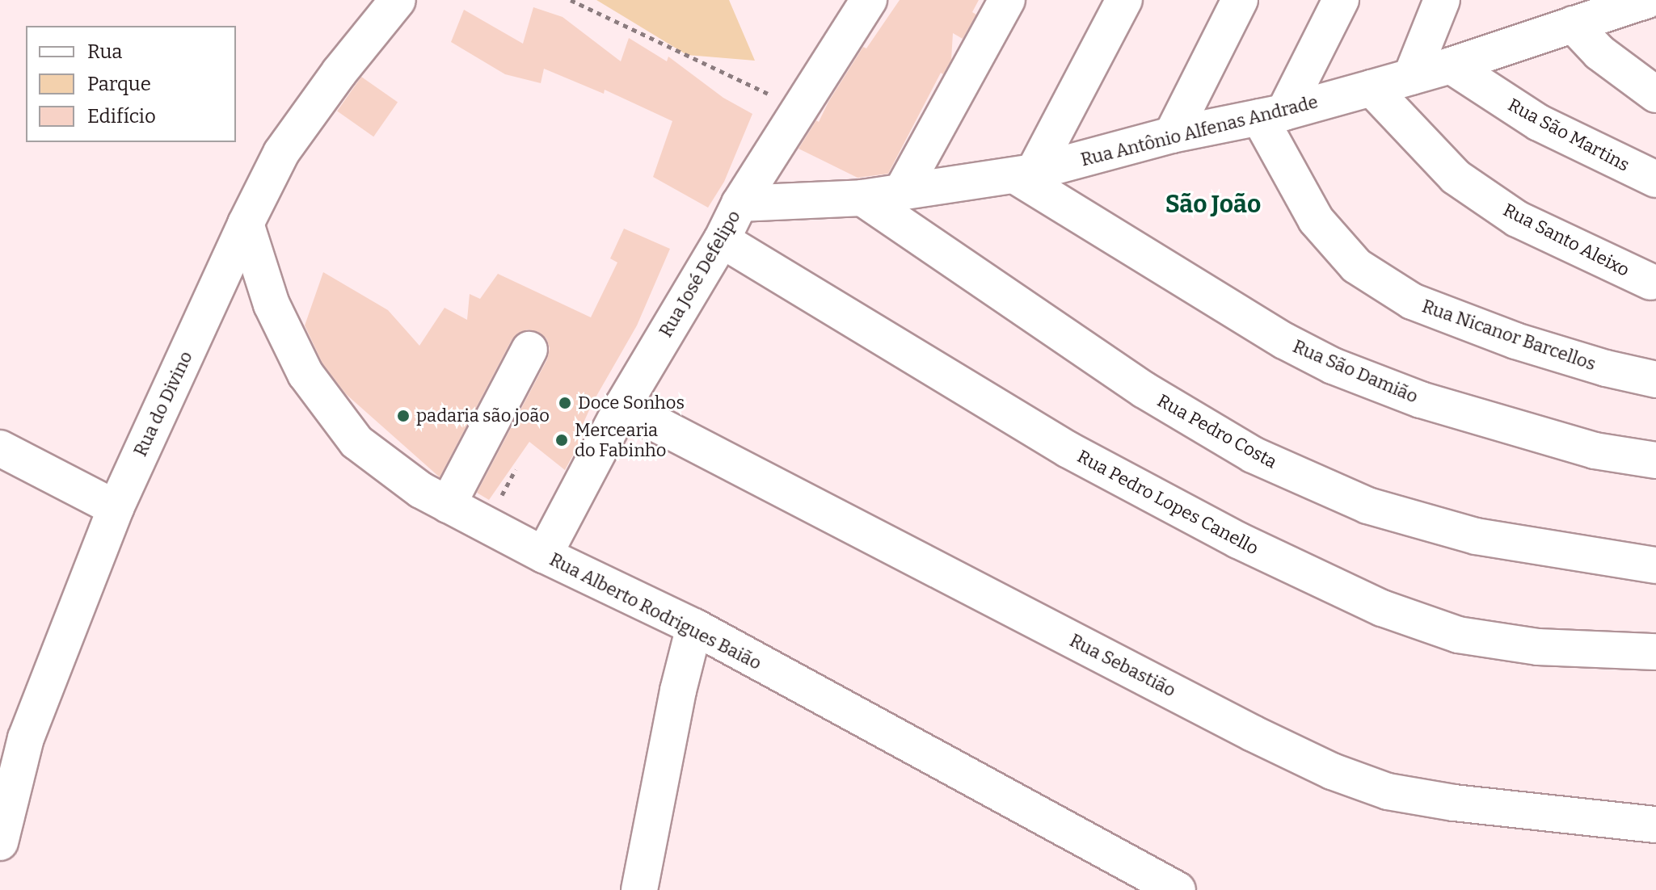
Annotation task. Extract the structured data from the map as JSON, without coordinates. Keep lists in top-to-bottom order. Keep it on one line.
{"streets":{"street":["Rua Antônio Alfenas Andrade","Rua São Martins","Rua Santo Aleixo","Rua José Defelipo","Rua Nicanor Barcellos","Rua São Damião","Rua do Divino","Rua Pedro Costa","Rua Pedro Lopes Canello","Rua Alberto Rodrigues Baião","Rua Sebastião"]},"crossings":[["Rua Antônio Alfenas Andrade","Rua São Martins"],["Rua Antônio Alfenas Andrade","Rua Santo Aleixo"],["Rua Antônio Alfenas Andrade","Rua José Defelipo"],["Rua Antônio Alfenas Andrade","Rua Nicanor Barcellos"],["Rua Antônio Alfenas Andrade","Rua São Damião"],["Rua Antônio Alfenas Andrade","Rua Pedro Costa"],["Rua José Defelipo","Rua Pedro Lopes Canello"],["Rua José Defelipo","Rua Alberto Rodrigues Baião"],["Rua José Defelipo","Rua Sebastião"],["Rua do Divino","Rua Alberto Rodrigues Baião"]],"districts":["São João"],"places":["Doce Sonhos","padaria são joão","Mercearia do Fabinho"],"legend":["Rua","Parque","Edifício"]}
